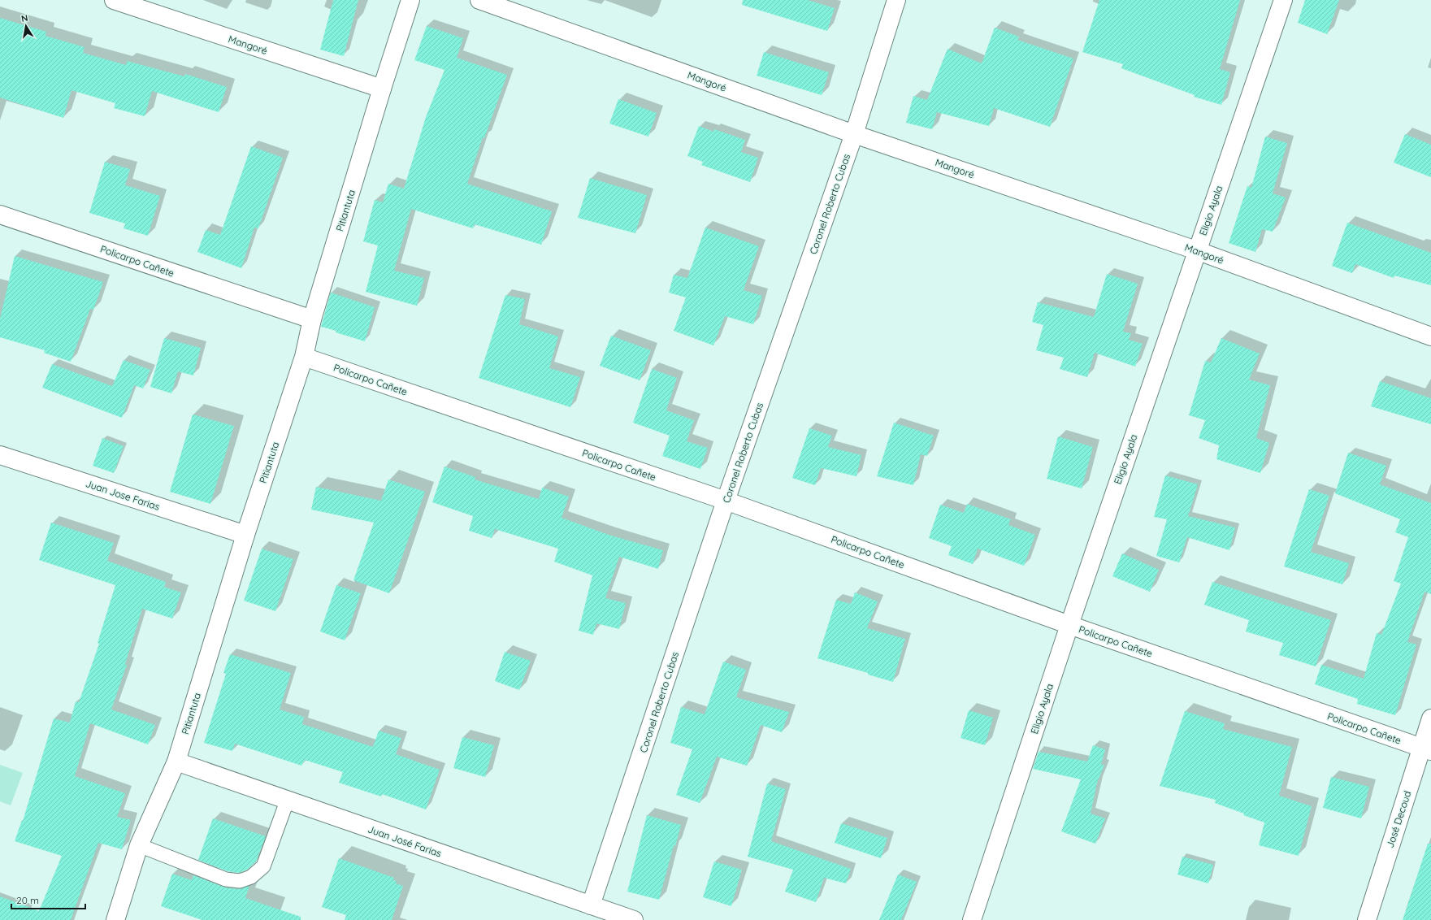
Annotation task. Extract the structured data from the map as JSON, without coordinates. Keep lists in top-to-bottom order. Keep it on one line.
{"streets":{"street":["Mangoré","Coronel Roberto Cubas","Pitiantuta","Eligio Ayala","Policarpo Cañete","Juan Jose Farias","José Decoud","Juan José Farias"]},"crossings":[["Mangoré","Coronel Roberto Cubas"],["Mangoré","Pitiantuta"],["Mangoré","Eligio Ayala"],["Coronel Roberto Cubas","Policarpo Cañete"],["Coronel Roberto Cubas","Juan José Farias"],["Pitiantuta","Policarpo Cañete"],["Pitiantuta","Juan Jose Farias"],["Pitiantuta","Juan José Farias"],["Eligio Ayala","Policarpo Cañete"],["Policarpo Cañete","José Decoud"]],"scale_bar":"20 m","north":"top"}
